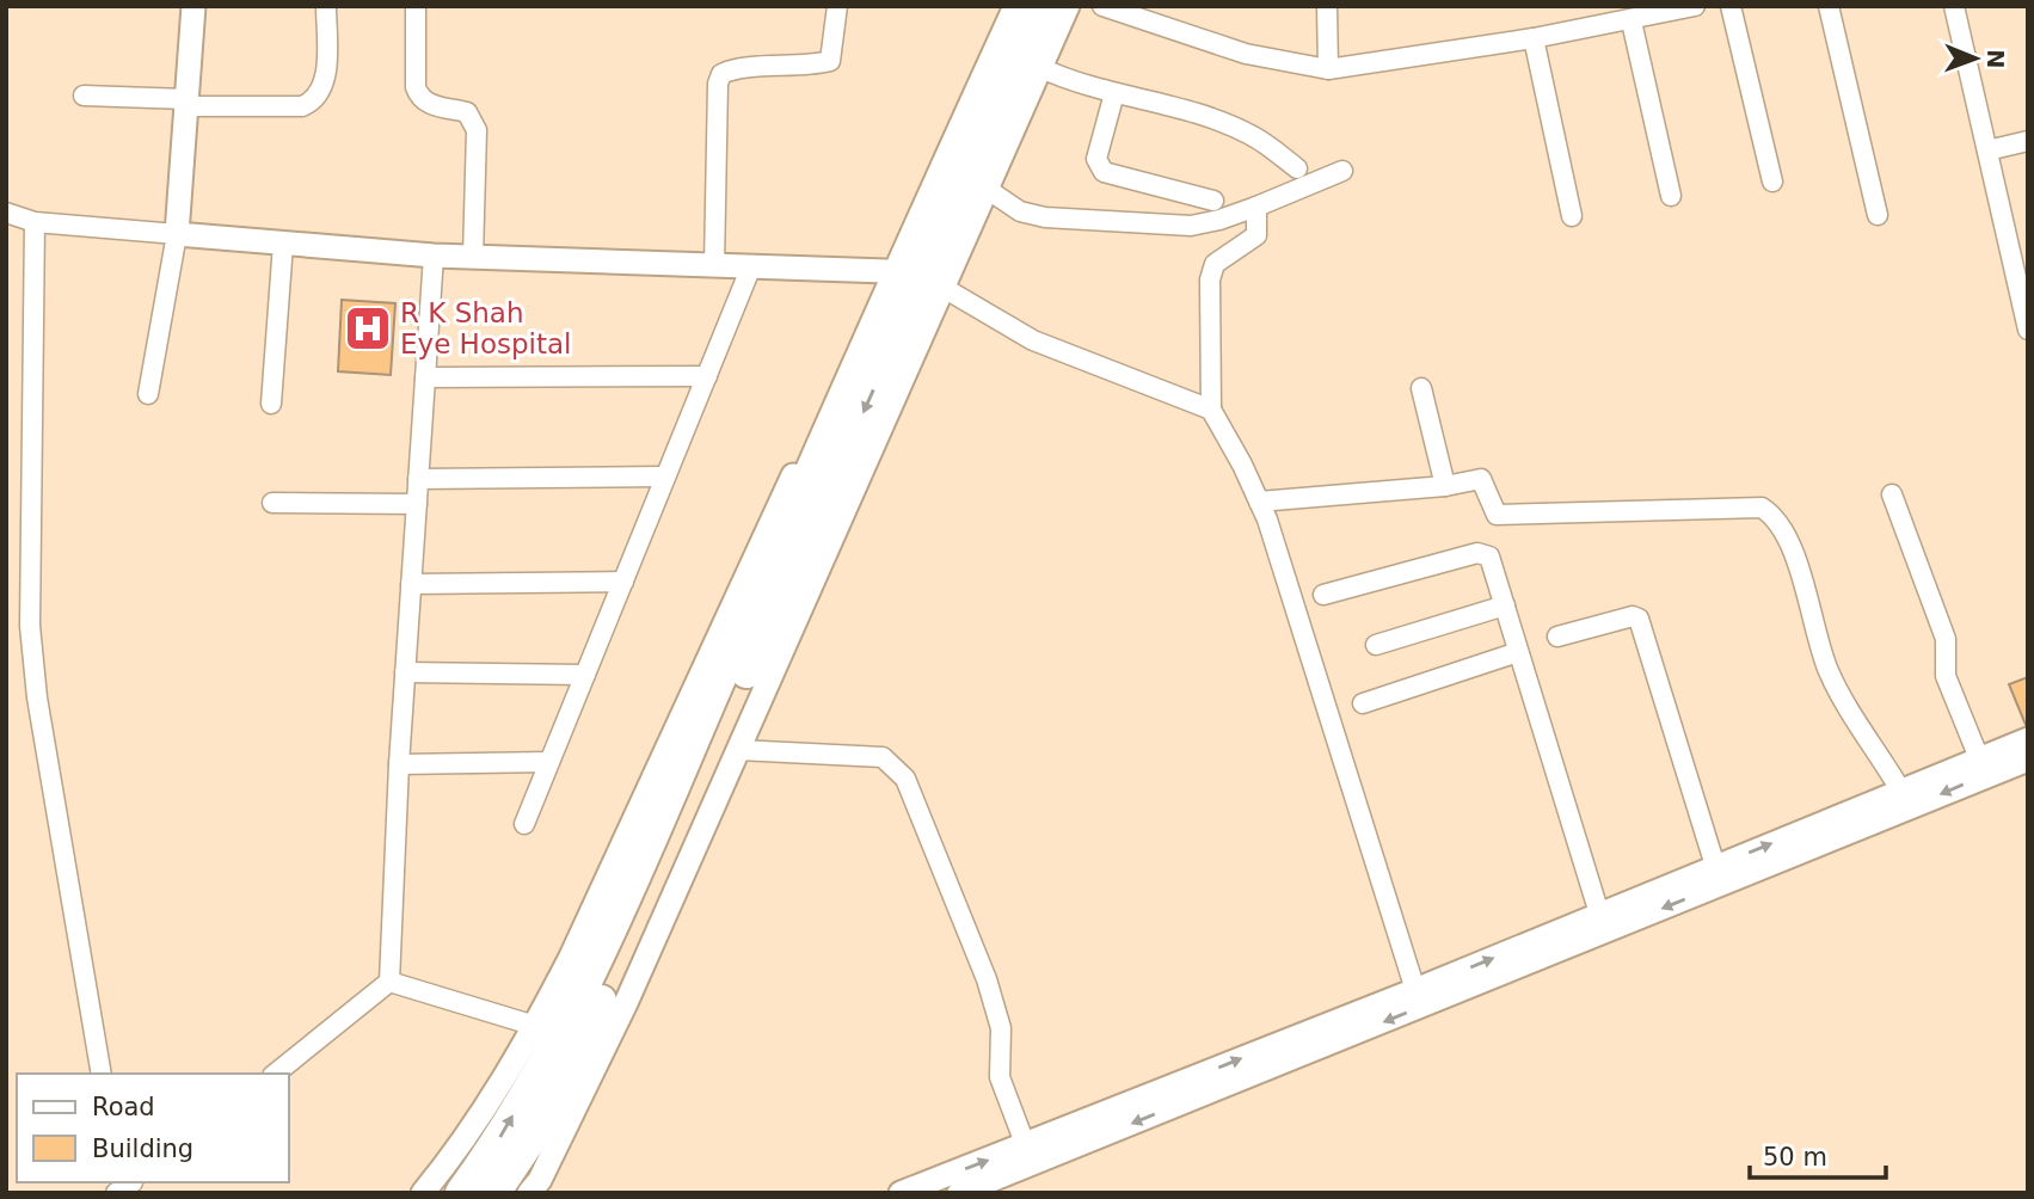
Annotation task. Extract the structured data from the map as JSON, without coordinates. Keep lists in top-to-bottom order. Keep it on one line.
{"places":{"hospital":["R K Shah Eye Hospital"]},"legend":["Road","Building"],"scale_bar":"50 m","north":"right"}
